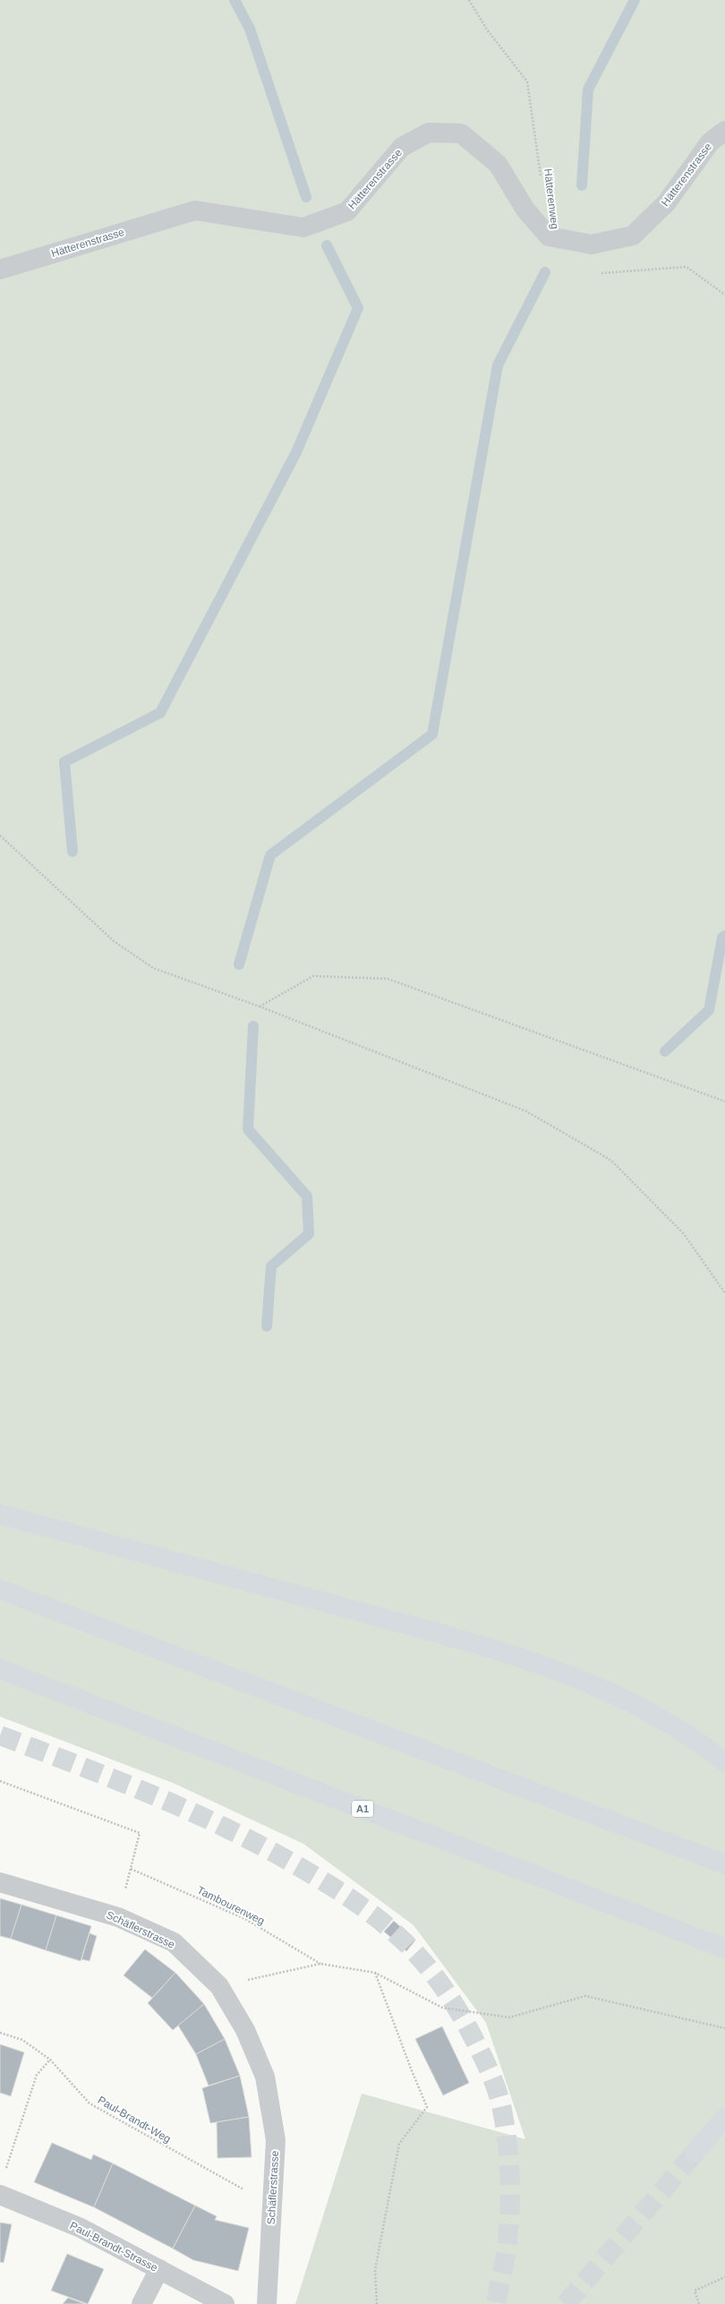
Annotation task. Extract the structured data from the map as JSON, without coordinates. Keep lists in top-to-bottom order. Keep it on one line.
{"streets":{"highway":["A1"],"street":["Hätterenstrasse","Schäflerstrasse","Paul-Brandt-Strasse"],"path":["Hätterenweg","Tambourenweg","Paul-Brandt-Weg"]},"crossings":[["Schäflerstrasse","Paul-Brandt-Weg"]]}
